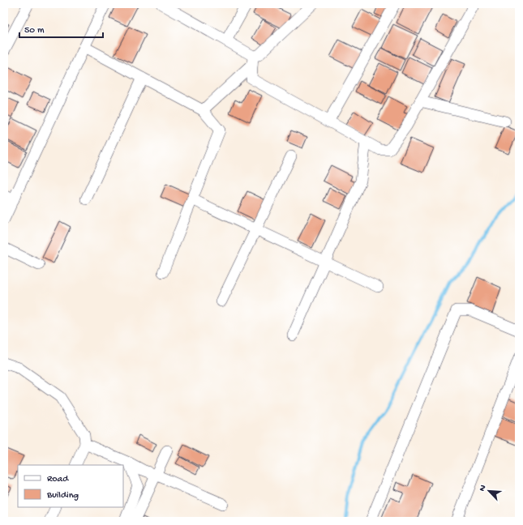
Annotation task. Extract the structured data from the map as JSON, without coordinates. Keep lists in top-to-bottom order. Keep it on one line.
{"legend":["Road","Building"],"scale_bar":"50 m","north":"top left"}
